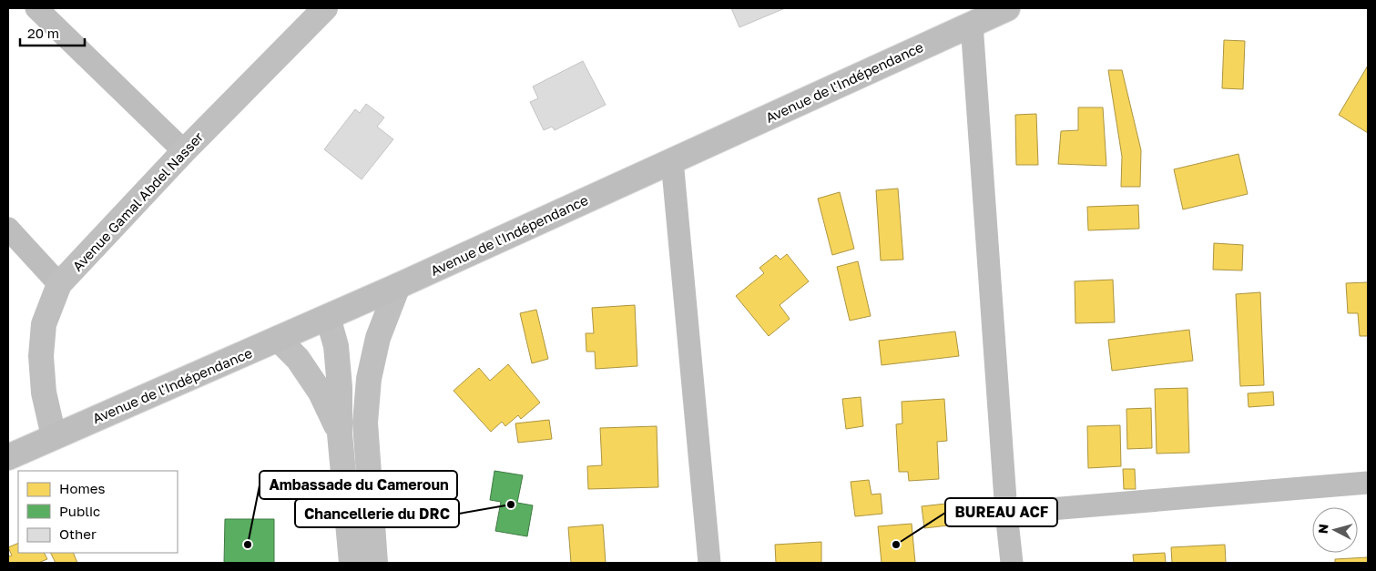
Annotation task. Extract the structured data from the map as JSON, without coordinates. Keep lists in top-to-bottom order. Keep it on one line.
{"streets":{"main road":["Avenue de l'Indépendance"],"street":["Avenue Gamal Abdel Nasser"]},"crossings":[["Avenue de l'Indépendance","Avenue Gamal Abdel Nasser"]],"places":["Chancellerie du DRC","Ambassade du Cameroun","BUREAU ACF"],"legend":["Homes","Public","Other"],"scale_bar":"20 m","north":"left"}
